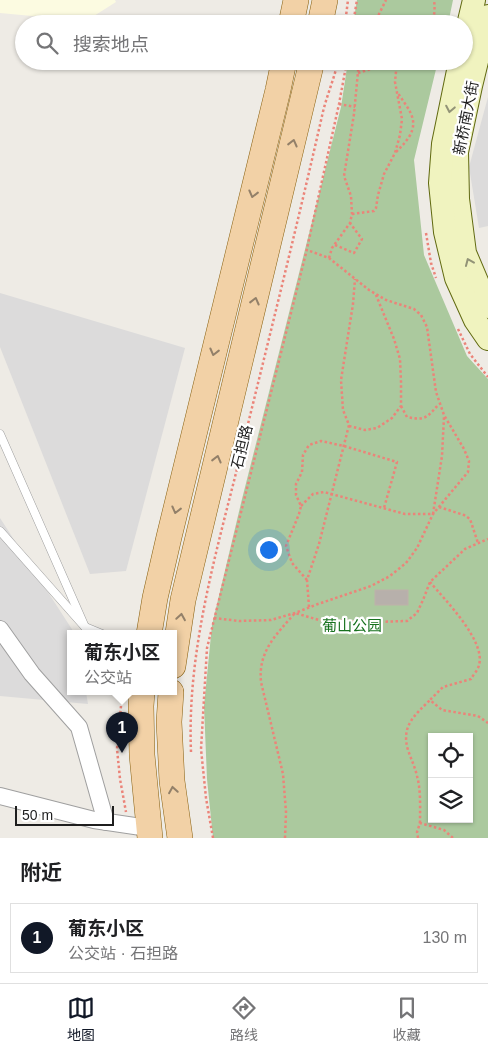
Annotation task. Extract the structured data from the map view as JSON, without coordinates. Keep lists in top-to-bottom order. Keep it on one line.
{"streets":{"main road":["新桥南大街","石担路"]},"parks":["葡山公园"],"scale_bar":"50 m","page":{"search":"搜索地点","popup":["葡东小区","公交站"],"pins":"1","scale":"50 m","heading":"附近","list":[{"mark":"1","name":"葡东小区","note":"公交站 · 石担路","value":"130 m"}],"nav":["地图","路线","收藏"]}}
